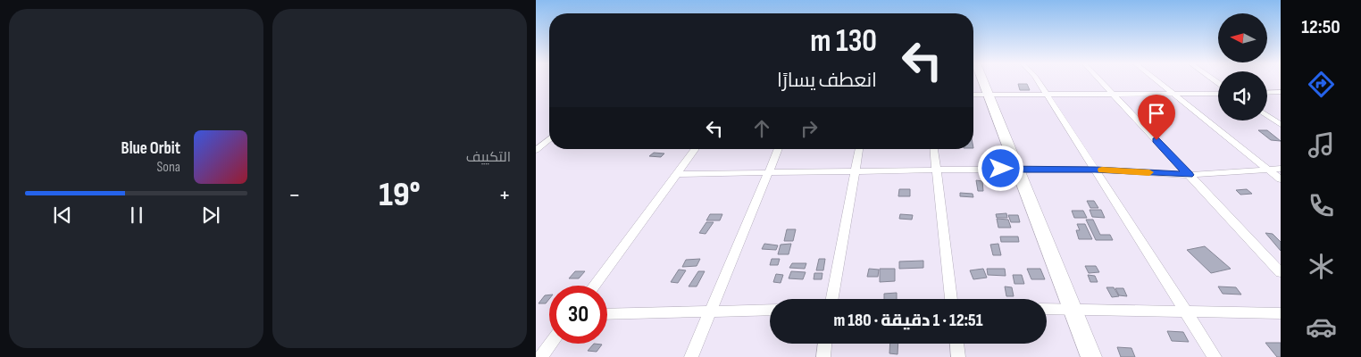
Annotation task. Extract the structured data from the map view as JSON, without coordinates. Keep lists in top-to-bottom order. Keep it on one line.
{"north":"left","page":{"tabs":"12:50","tile":"التكييف","turn":["130 m","انعطف يسارًا"],"song":["Blue Orbit","Sona"],"heat":["−","19°","+"],"limit":"30","trip":"12:51 · 1 دقيقة · 180 m"}}
